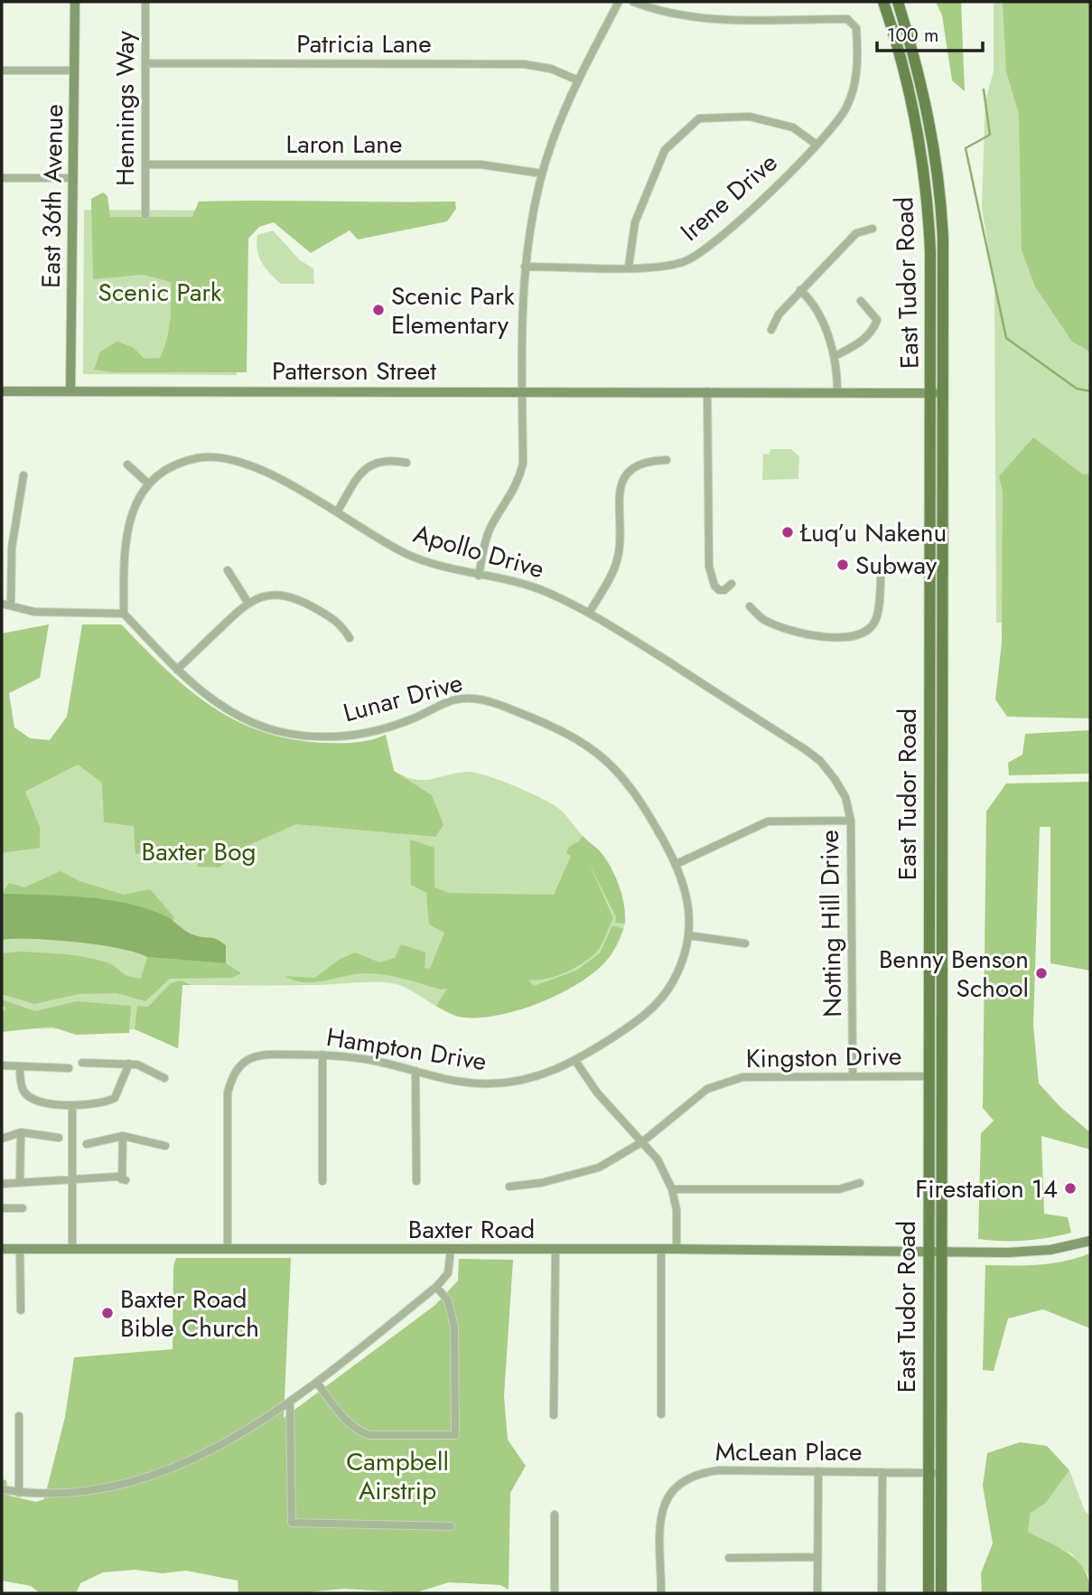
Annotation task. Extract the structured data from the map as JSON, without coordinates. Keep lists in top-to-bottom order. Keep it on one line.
{"streets":{"main road":["East Tudor Road"],"street":["Patricia Lane","Hennings Way","Laron Lane","East 36th Avenue","Irene Drive","Patterson Street","Apollo Drive","Lunar Drive","Notting Hill Drive","Hampton Drive","Kingston Drive","Baxter Road","McLean Place"]},"crossings":[["Patricia Lane","Hennings Way"],["Hennings Way","Laron Lane"],["East 36th Avenue","Patterson Street"],["East Tudor Road","Patterson Street"],["East Tudor Road","Kingston Drive"],["East Tudor Road","Baxter Road"],["East Tudor Road","McLean Place"],["Apollo Drive","Notting Hill Drive"],["Lunar Drive","Hampton Drive"],["Notting Hill Drive","Kingston Drive"],["Hampton Drive","Baxter Road"]],"parks":["Scenic Park","Baxter Bog","Campbell Airstrip"],"places":["Scenic Park Elementary","Łuq’u Nakenu","Subway","Benny Benson School","Firestation 14","Baxter Road Bible Church"],"scale_bar":"100 m"}
